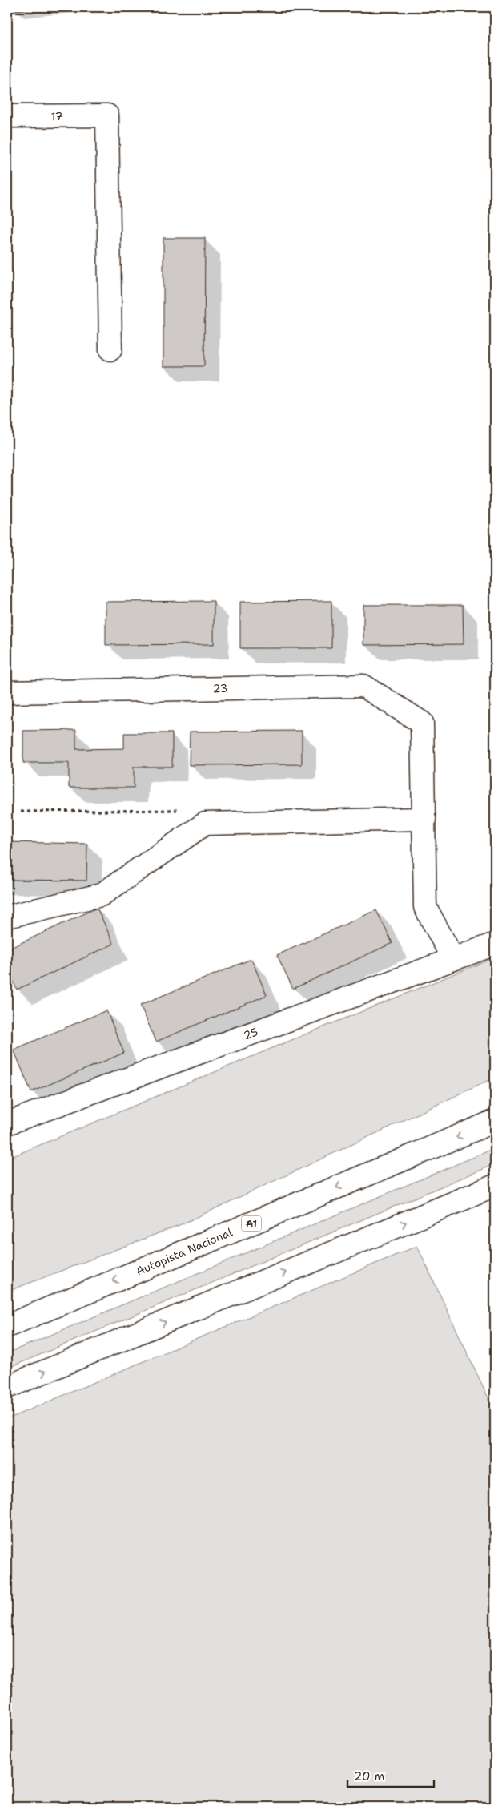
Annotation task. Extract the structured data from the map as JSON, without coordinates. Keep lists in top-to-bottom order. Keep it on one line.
{"streets":{"street":["17","23","25","A1","Autopista Nacional"]},"scale_bar":"20 m"}
